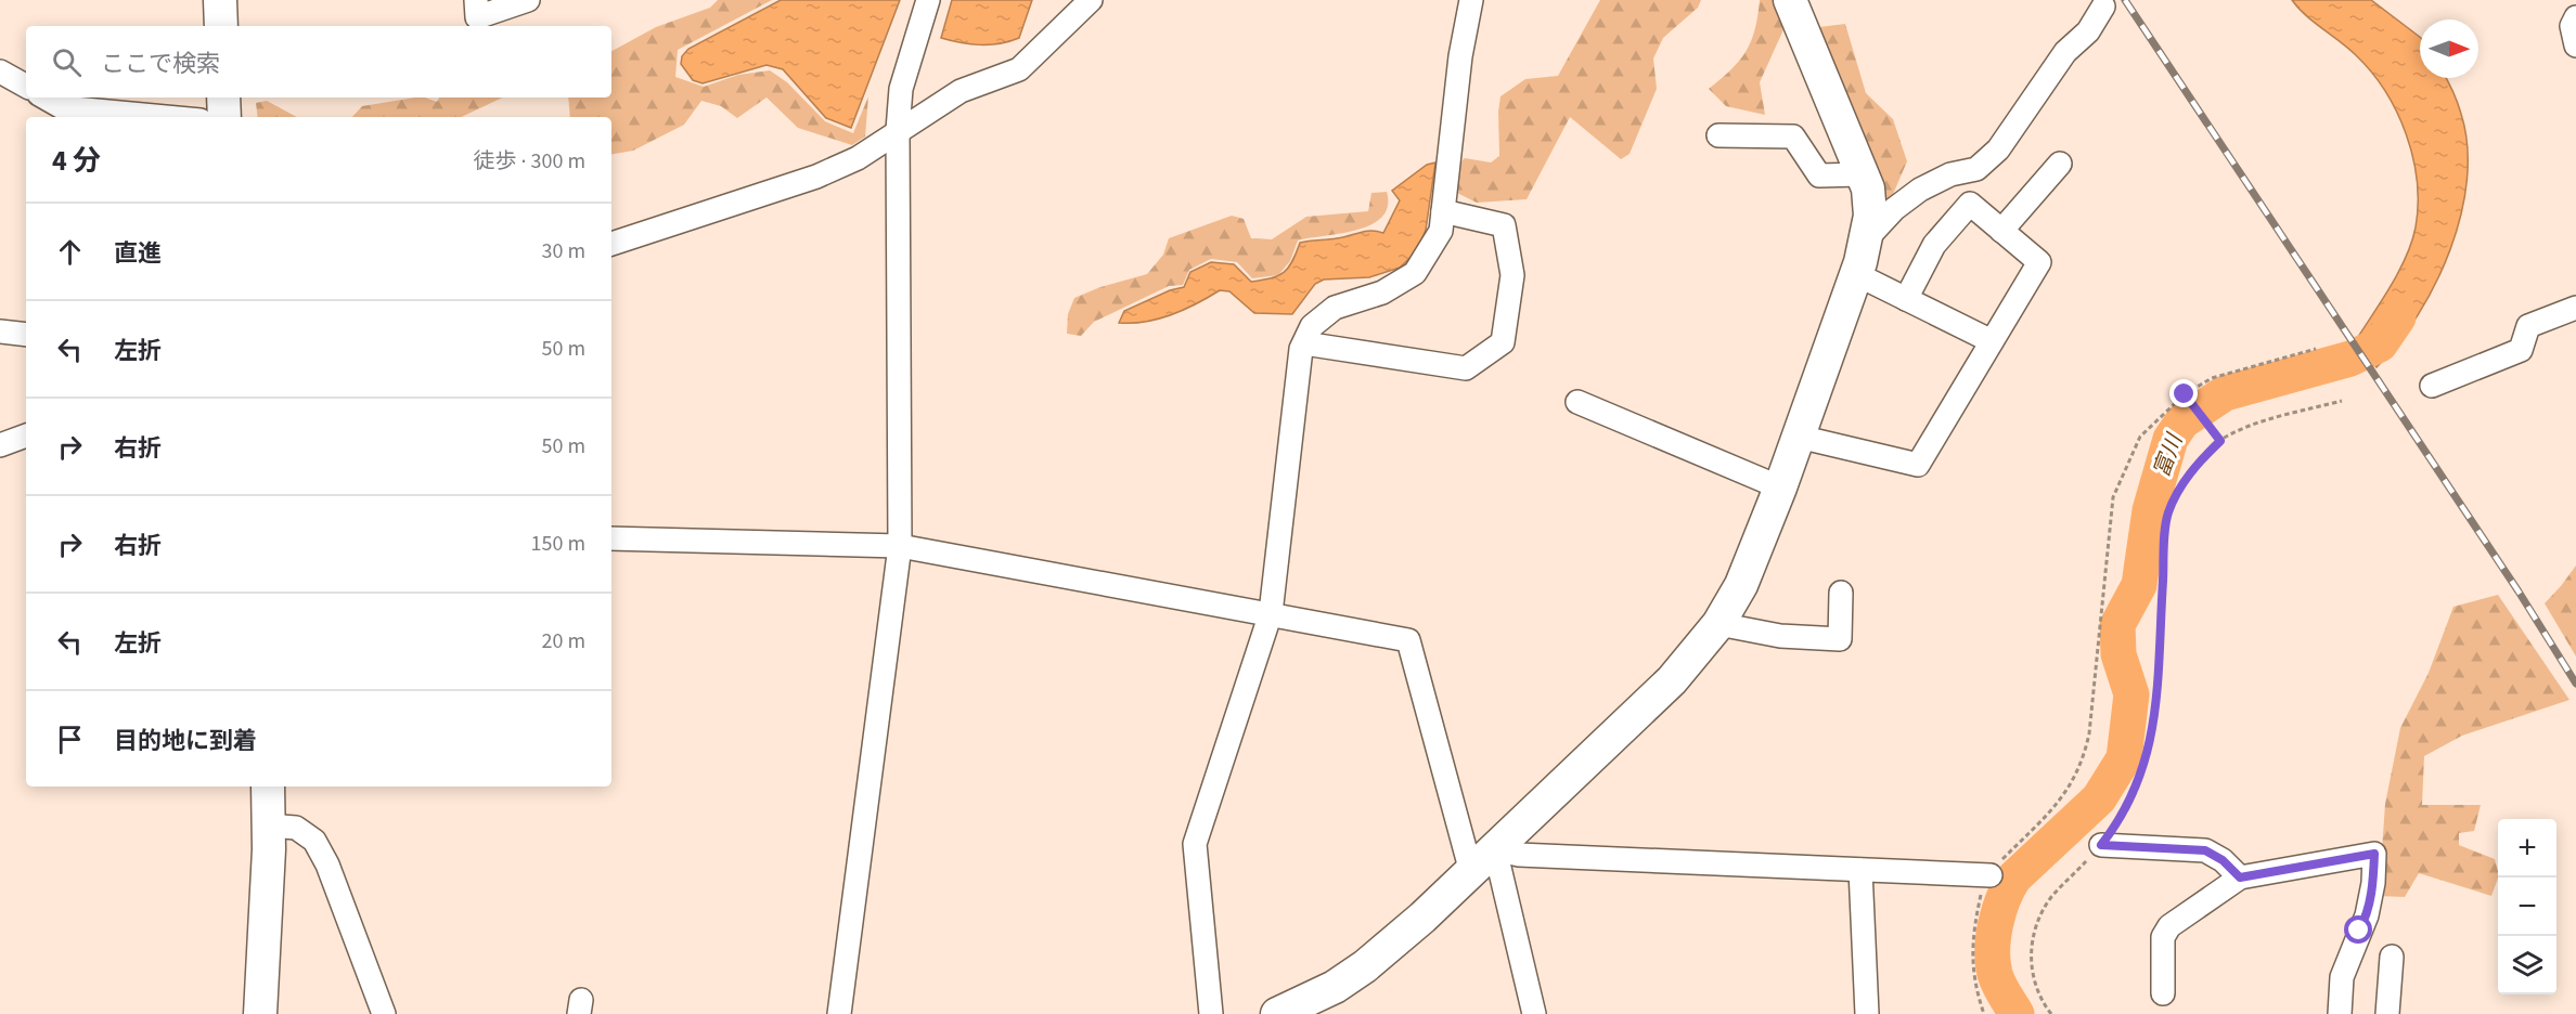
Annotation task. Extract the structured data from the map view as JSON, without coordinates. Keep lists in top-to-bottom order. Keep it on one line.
{"water":["富川"],"north":"right","page":{"search":"ここで検索","heading":["4 分","徒歩 · 300 m"],"list":[["直進","30 m"],["左折","50 m"],["右折","50 m"],["右折","150 m"],["左折","20 m"],"目的地に到着"],"map_buttons":["+","−"]}}
